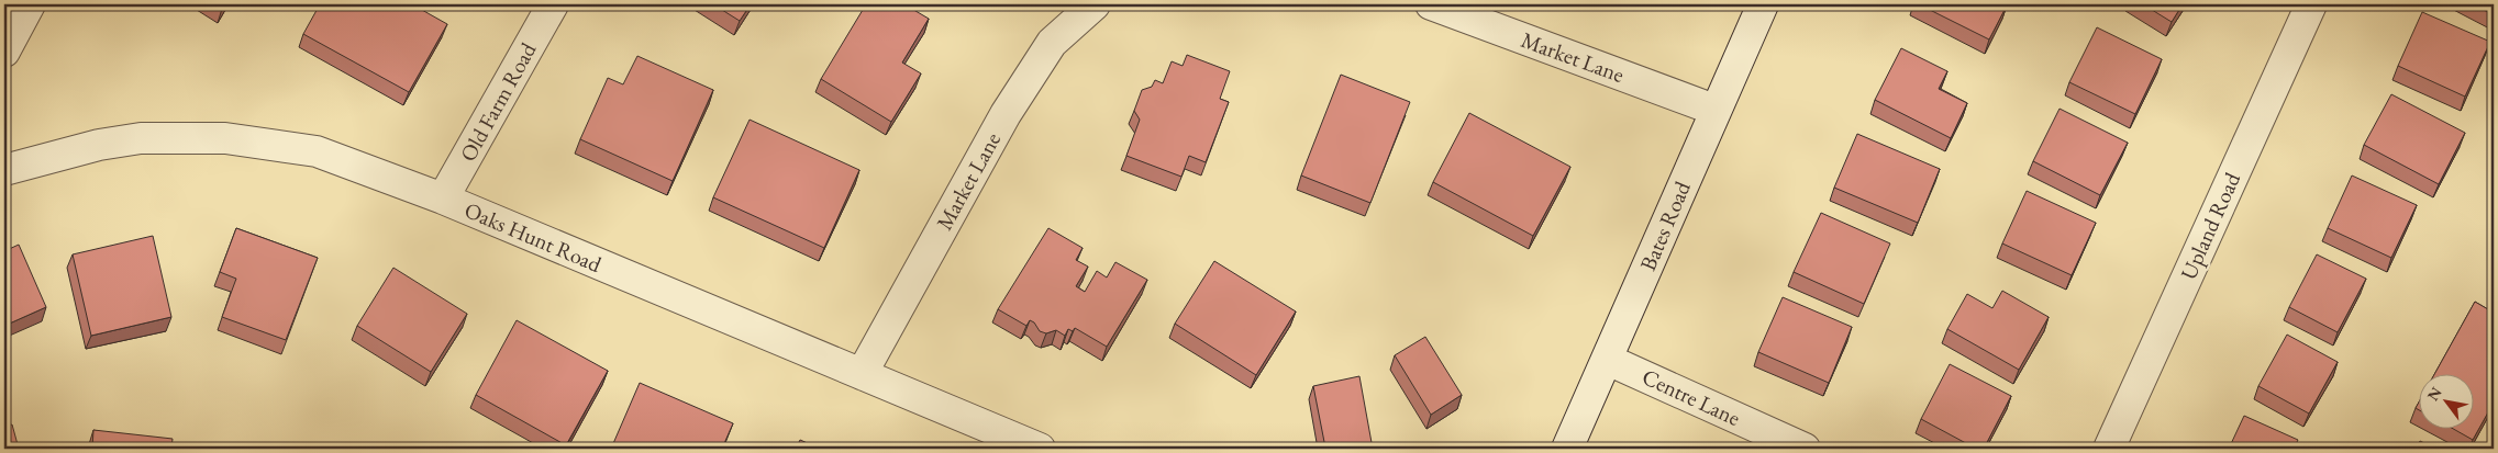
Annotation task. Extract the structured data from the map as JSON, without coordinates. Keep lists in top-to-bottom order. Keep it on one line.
{"streets":{"street":["Market Lane","Old Farm Road","Bates Road","Upland Road","Oaks Hunt Road","Centre Lane"]},"crossings":[["Market Lane","Bates Road"],["Market Lane","Oaks Hunt Road"],["Old Farm Road","Oaks Hunt Road"],["Bates Road","Centre Lane"]],"north":"top left"}
